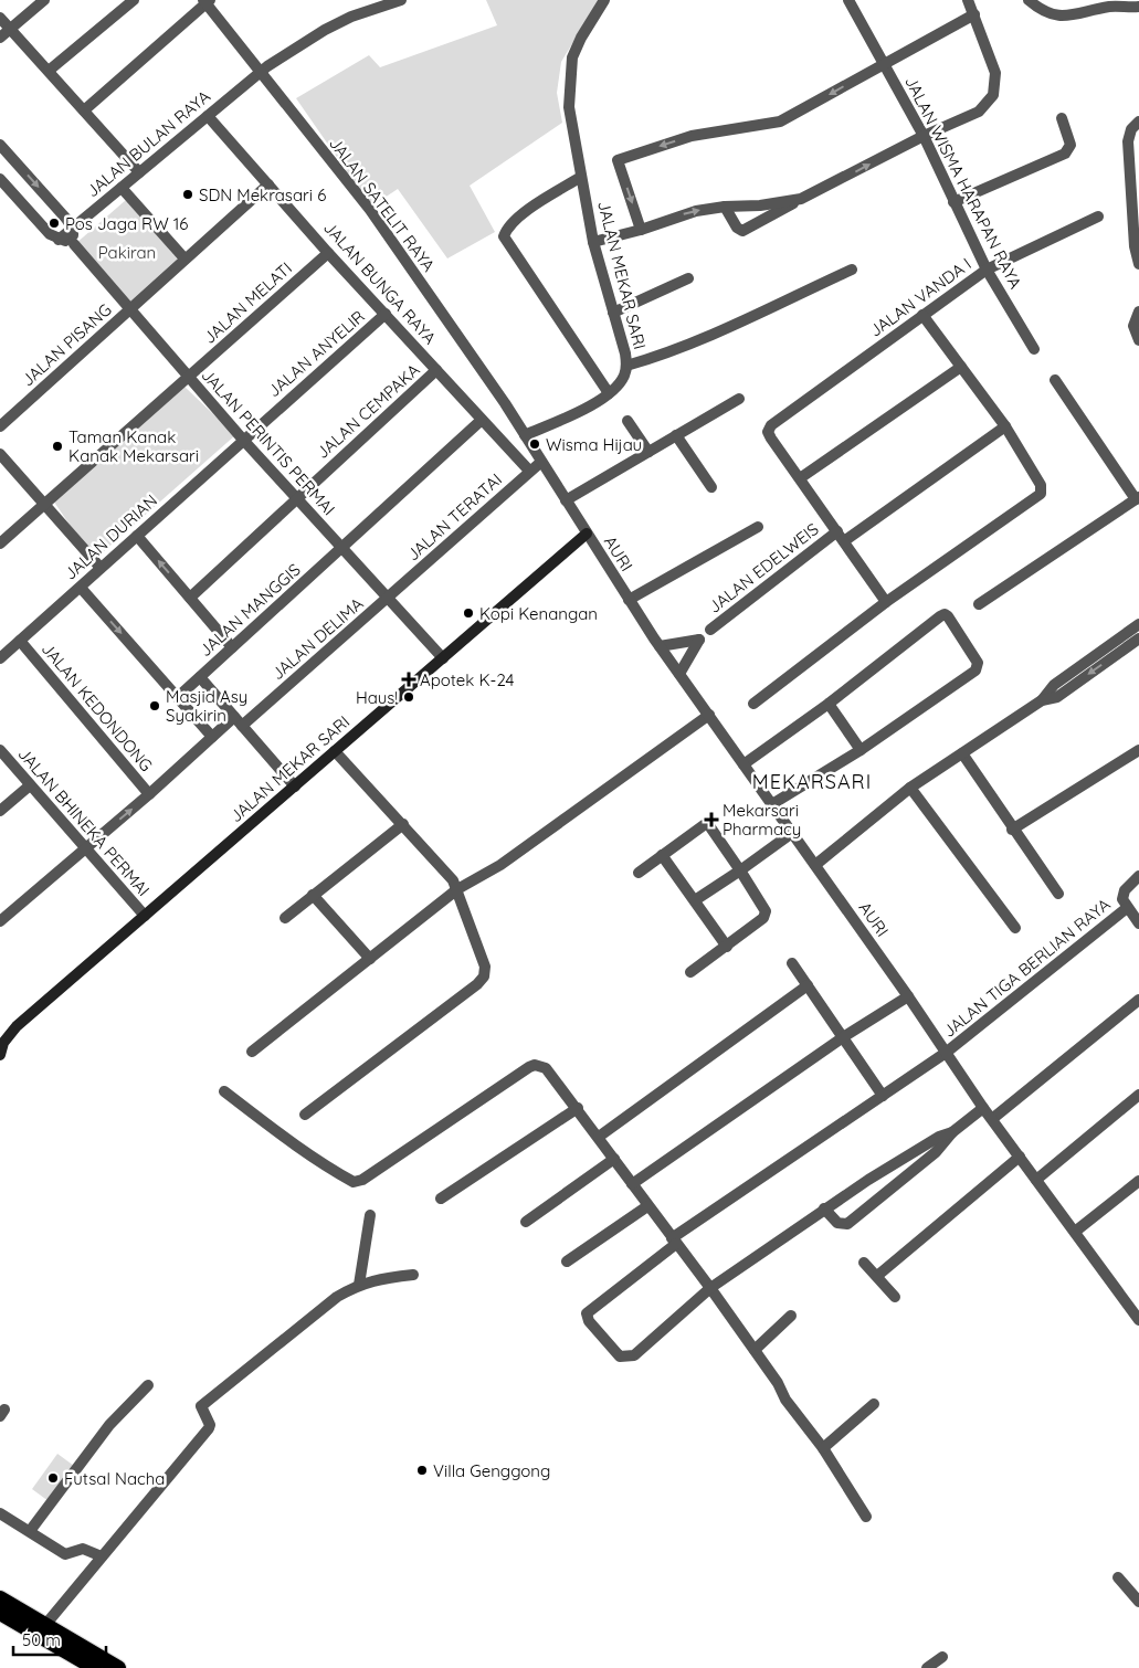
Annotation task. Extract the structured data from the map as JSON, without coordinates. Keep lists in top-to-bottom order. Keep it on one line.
{"streets":{"main road":["JALAN MEKAR SARI"],"street":["JALAN BULAN RAYA","JALAN WISMA HARAPAN RAYA","JALAN SATELIT RAYA","JALAN BUNGA RAYA","JALAN VANDA I","JALAN MELATI","JALAN PISANG","JALAN ANYELIR","JALAN CEMPAKA","JALAN PERINTIS PERMAI","JALAN TERATAI","JALAN DURIAN","AURI","JALAN EDELWEIS","JALAN MANGGIS","JALAN DELIMA","JALAN KEDONDONG","JALAN BHINEKA PERMAI","JALAN TIGA BERLIAN RAYA"]},"crossings":[["JALAN BULAN RAYA","JALAN SATELIT RAYA"],["JALAN BULAN RAYA","JALAN BUNGA RAYA"],["JALAN WISMA HARAPAN RAYA","JALAN VANDA I"],["JALAN SATELIT RAYA","JALAN MEKAR SARI"],["JALAN MEKAR SARI","JALAN PERINTIS PERMAI"],["JALAN MEKAR SARI","AURI"],["JALAN MEKAR SARI","JALAN BHINEKA PERMAI"],["JALAN BUNGA RAYA","JALAN MELATI"],["JALAN BUNGA RAYA","JALAN PISANG"],["JALAN BUNGA RAYA","JALAN ANYELIR"],["JALAN BUNGA RAYA","JALAN CEMPAKA"],["JALAN BUNGA RAYA","JALAN TERATAI"],["JALAN BUNGA RAYA","JALAN MANGGIS"],["JALAN MELATI","JALAN PERINTIS PERMAI"],["JALAN PISANG","JALAN PERINTIS PERMAI"],["JALAN ANYELIR","JALAN PERINTIS PERMAI"],["JALAN ANYELIR","JALAN DURIAN"],["JALAN CEMPAKA","JALAN PERINTIS PERMAI"],["JALAN PERINTIS PERMAI","JALAN TERATAI"],["JALAN PERINTIS PERMAI","JALAN DURIAN"],["JALAN PERINTIS PERMAI","JALAN MANGGIS"],["JALAN PERINTIS PERMAI","JALAN DELIMA"],["JALAN TERATAI","JALAN DELIMA"],["JALAN DURIAN","JALAN KEDONDONG"],["AURI","JALAN TIGA BERLIAN RAYA"],["JALAN DELIMA","JALAN KEDONDONG"],["JALAN DELIMA","JALAN BHINEKA PERMAI"]],"districts":["MEKARSARI"],"parks":["Pakiran"],"places":{"other":["SDN Mekrasari 6","Pos Jaga RW 16","Wisma Hijau","Taman Kanak Kanak Mekarsari","Kopi Kenangan","Haus!","Masjid Asy Syakirin","Villa Genggong","Futsal Nacha"],"health":["Apotek K-24","Mekarsari Pharmacy"]},"scale_bar":"50 m"}
